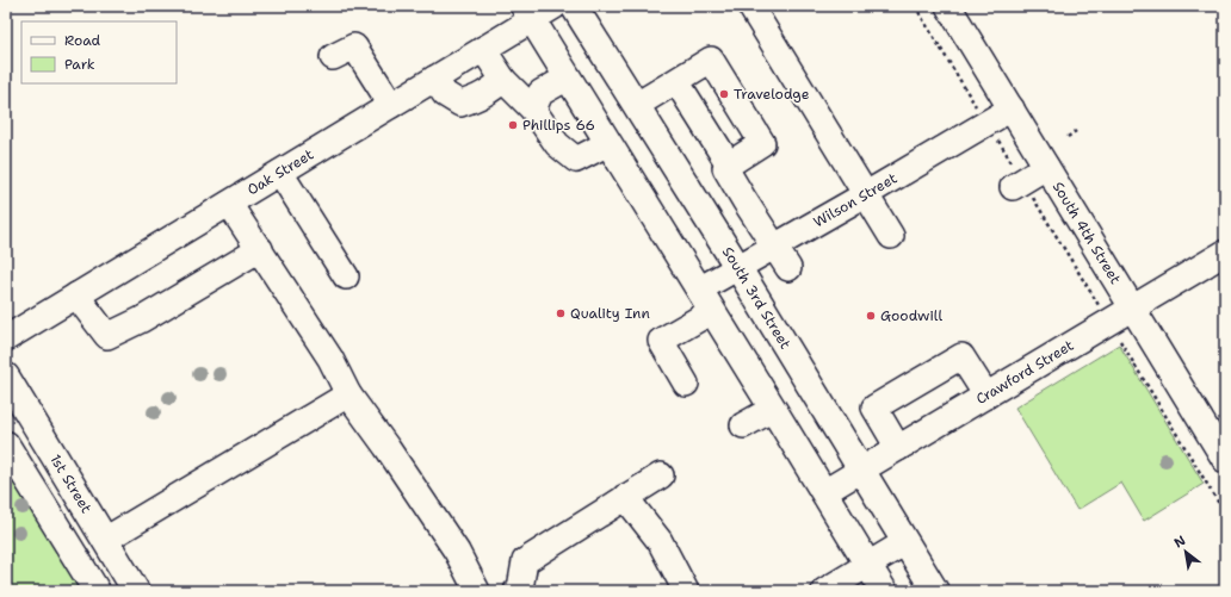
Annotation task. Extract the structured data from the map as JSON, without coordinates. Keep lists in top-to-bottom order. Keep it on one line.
{"streets":{"main road":["South 3rd Street","1st Street"],"street":["Oak Street","Wilson Street","South 4th Street","Crawford Street"]},"crossings":[["Wilson Street","South 4th Street"],["Wilson Street","South 3rd Street"],["South 4th Street","Crawford Street"],["South 3rd Street","Crawford Street"]],"places":["Travelodge","Phillips 66","Quality Inn","Goodwill"],"legend":["Road","Park"],"north":"top left"}
